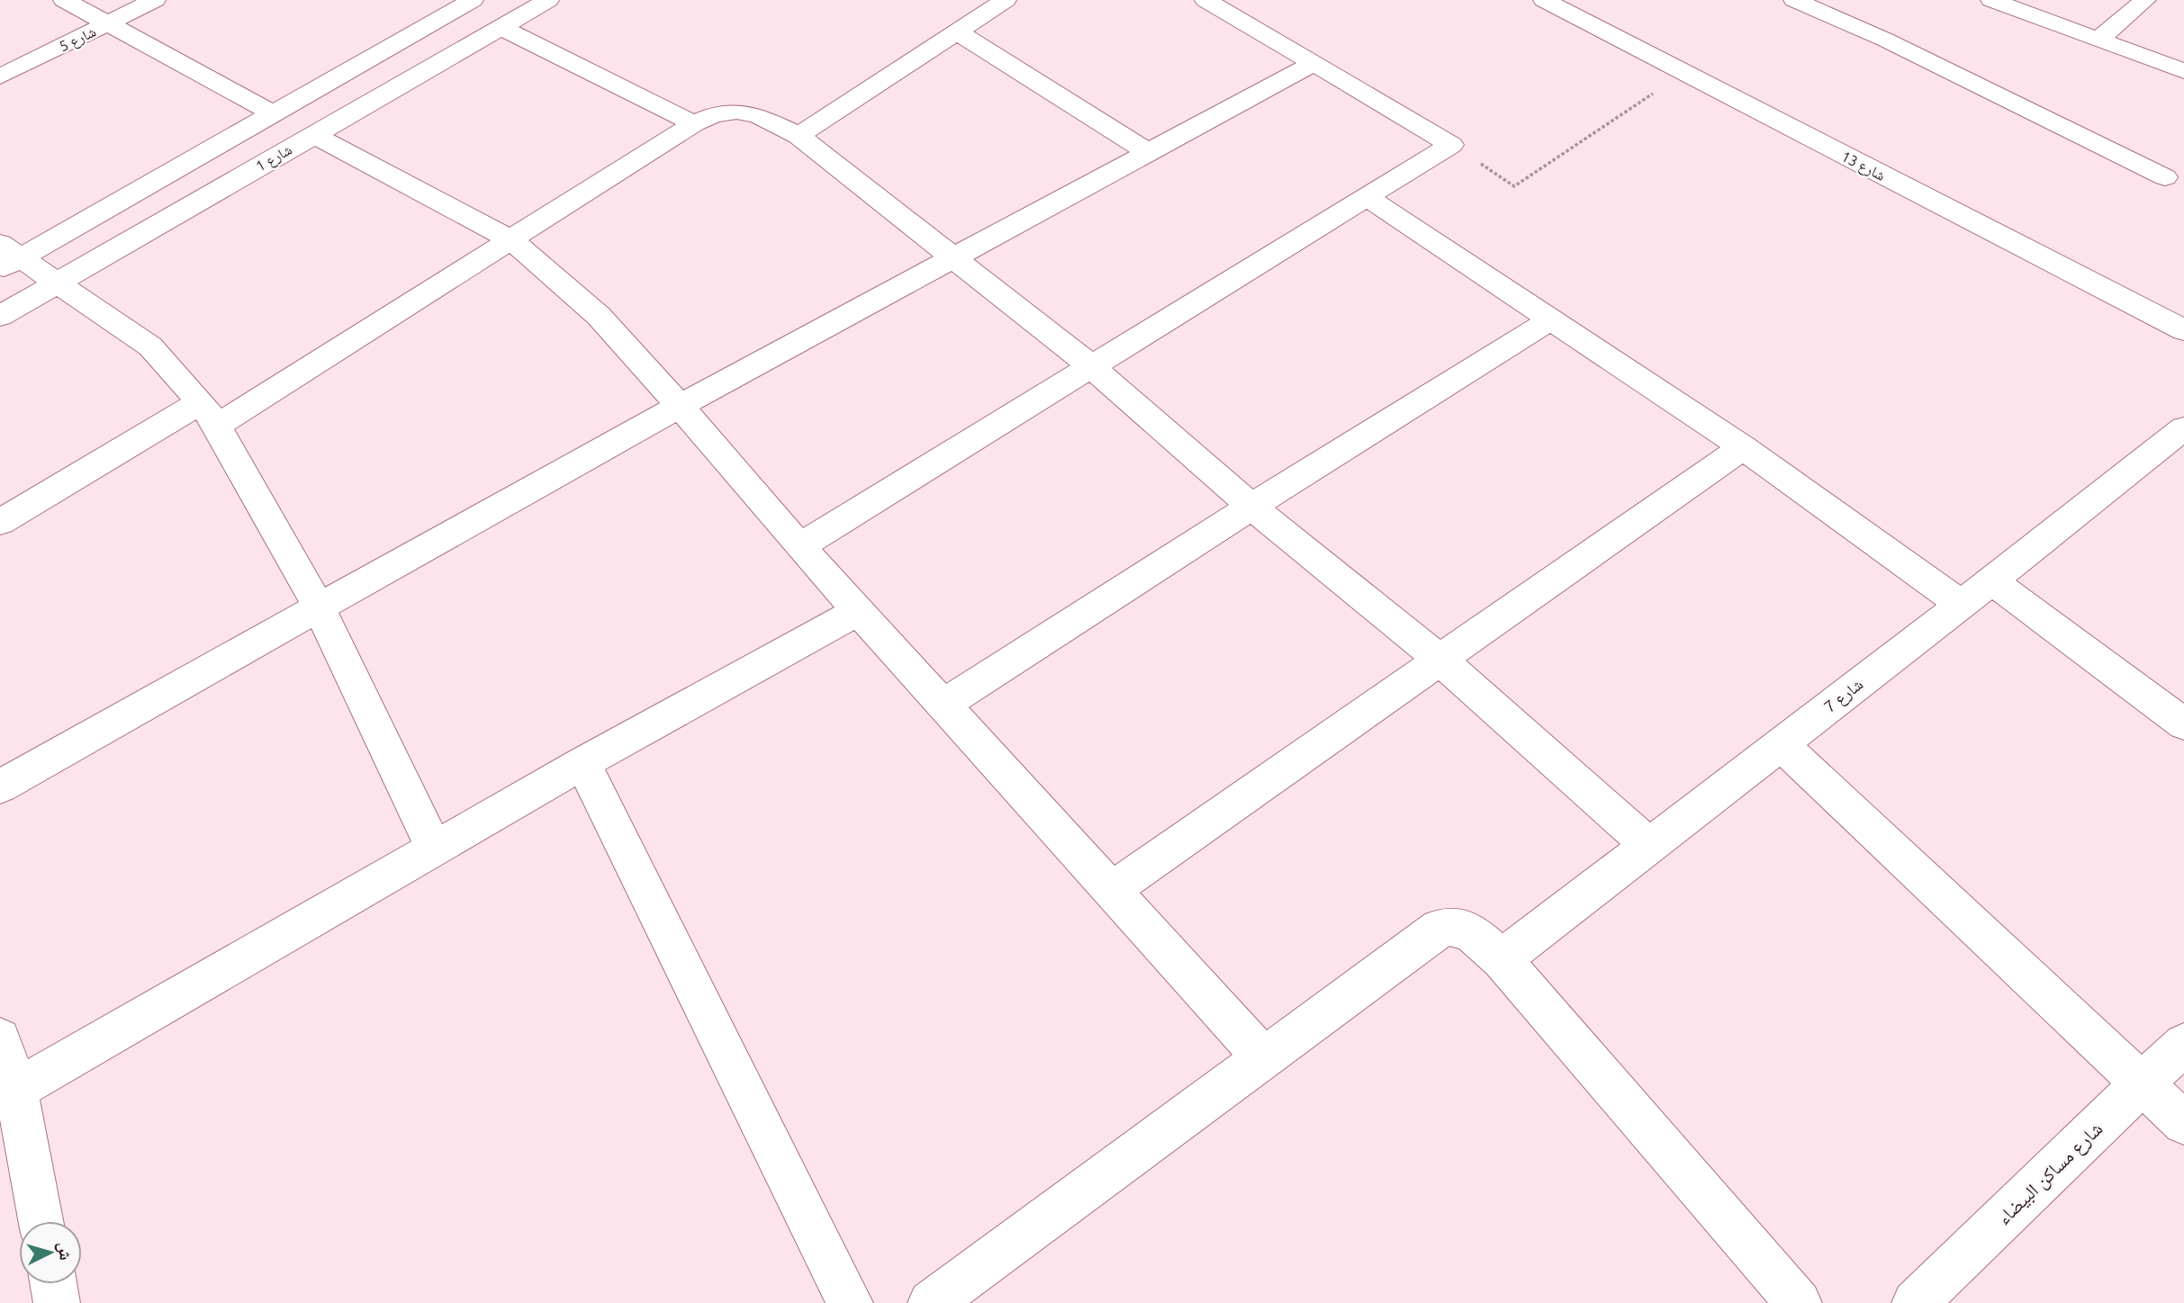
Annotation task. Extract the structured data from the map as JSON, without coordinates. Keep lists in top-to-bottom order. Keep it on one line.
{"streets":{"street":["شارع 5","شارع 1","شارع 13","شارع 7","شارع مساكن البيضاء"]},"north":"right"}
